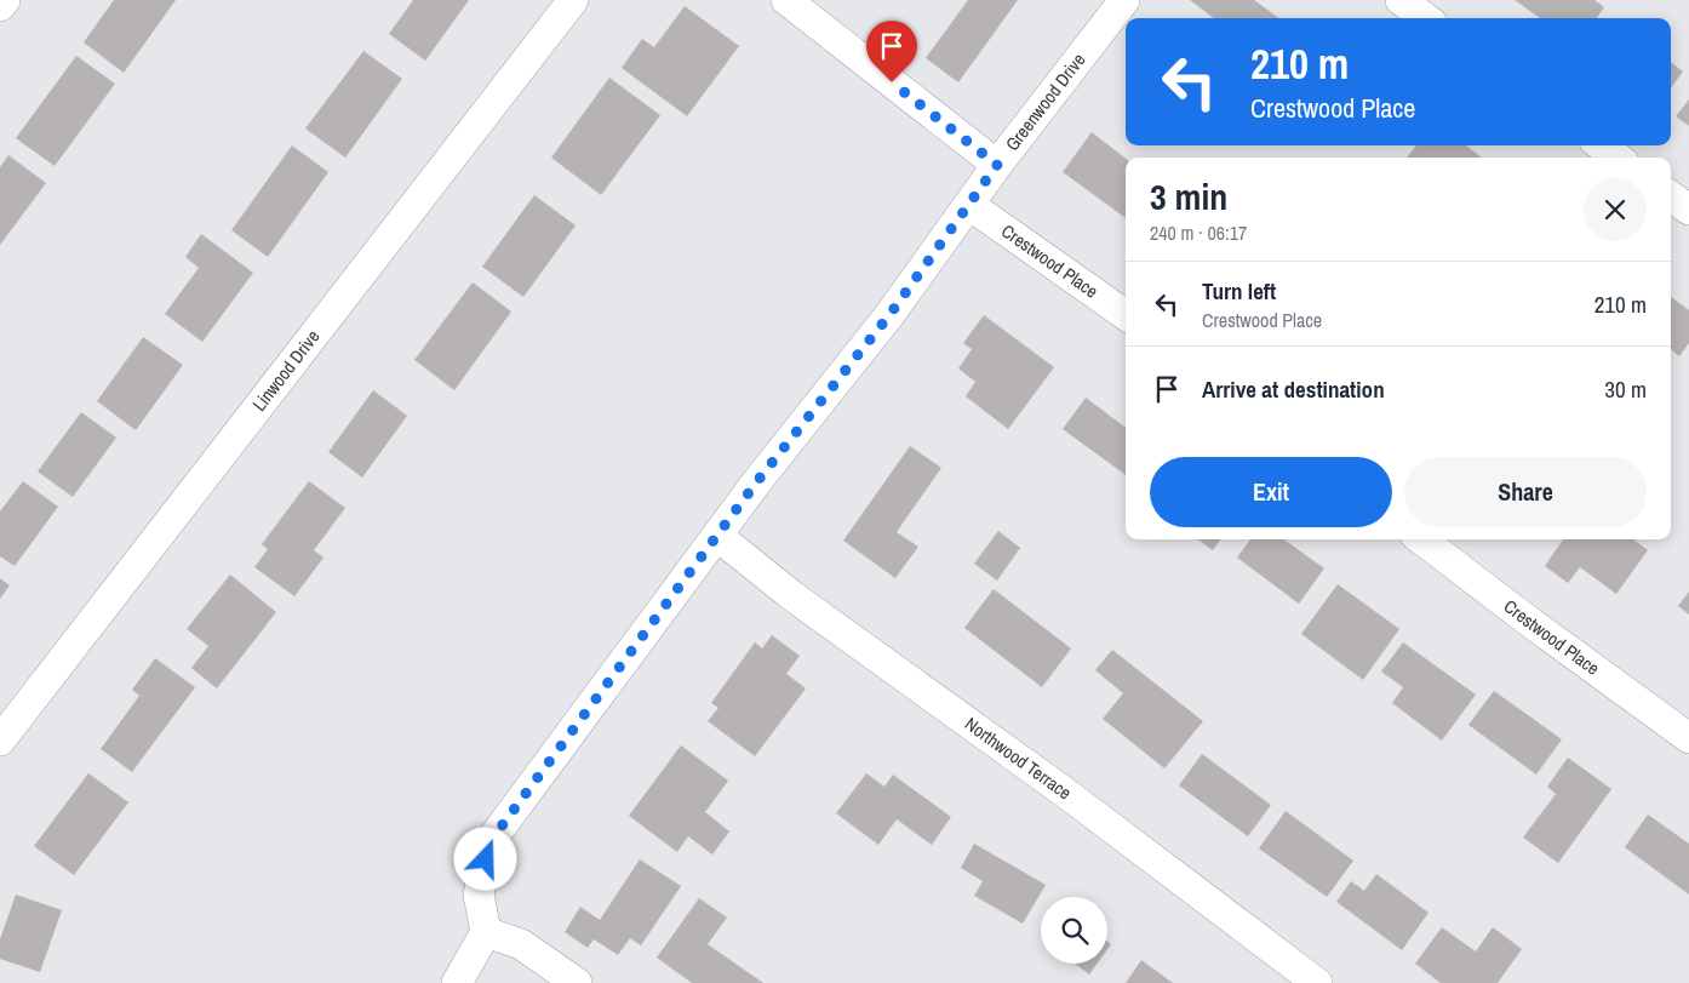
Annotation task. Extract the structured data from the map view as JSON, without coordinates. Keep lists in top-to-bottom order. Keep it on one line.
{"streets":{"street":["Greenwood Drive","Crestwood Place","Linwood Drive","Northwood Terrace"]},"crossings":[["Greenwood Drive","Crestwood Place"],["Greenwood Drive","Northwood Terrace"]],"page":{"turn":["210 m","Crestwood Place"],"heading":["3 min","240 m · 06:17"],"list":[{"name":"Turn left","note":"Crestwood Place","value":"210 m"},{"name":"Arrive at destination","value":"30 m"}],"buttons":["Exit","Share"]}}
